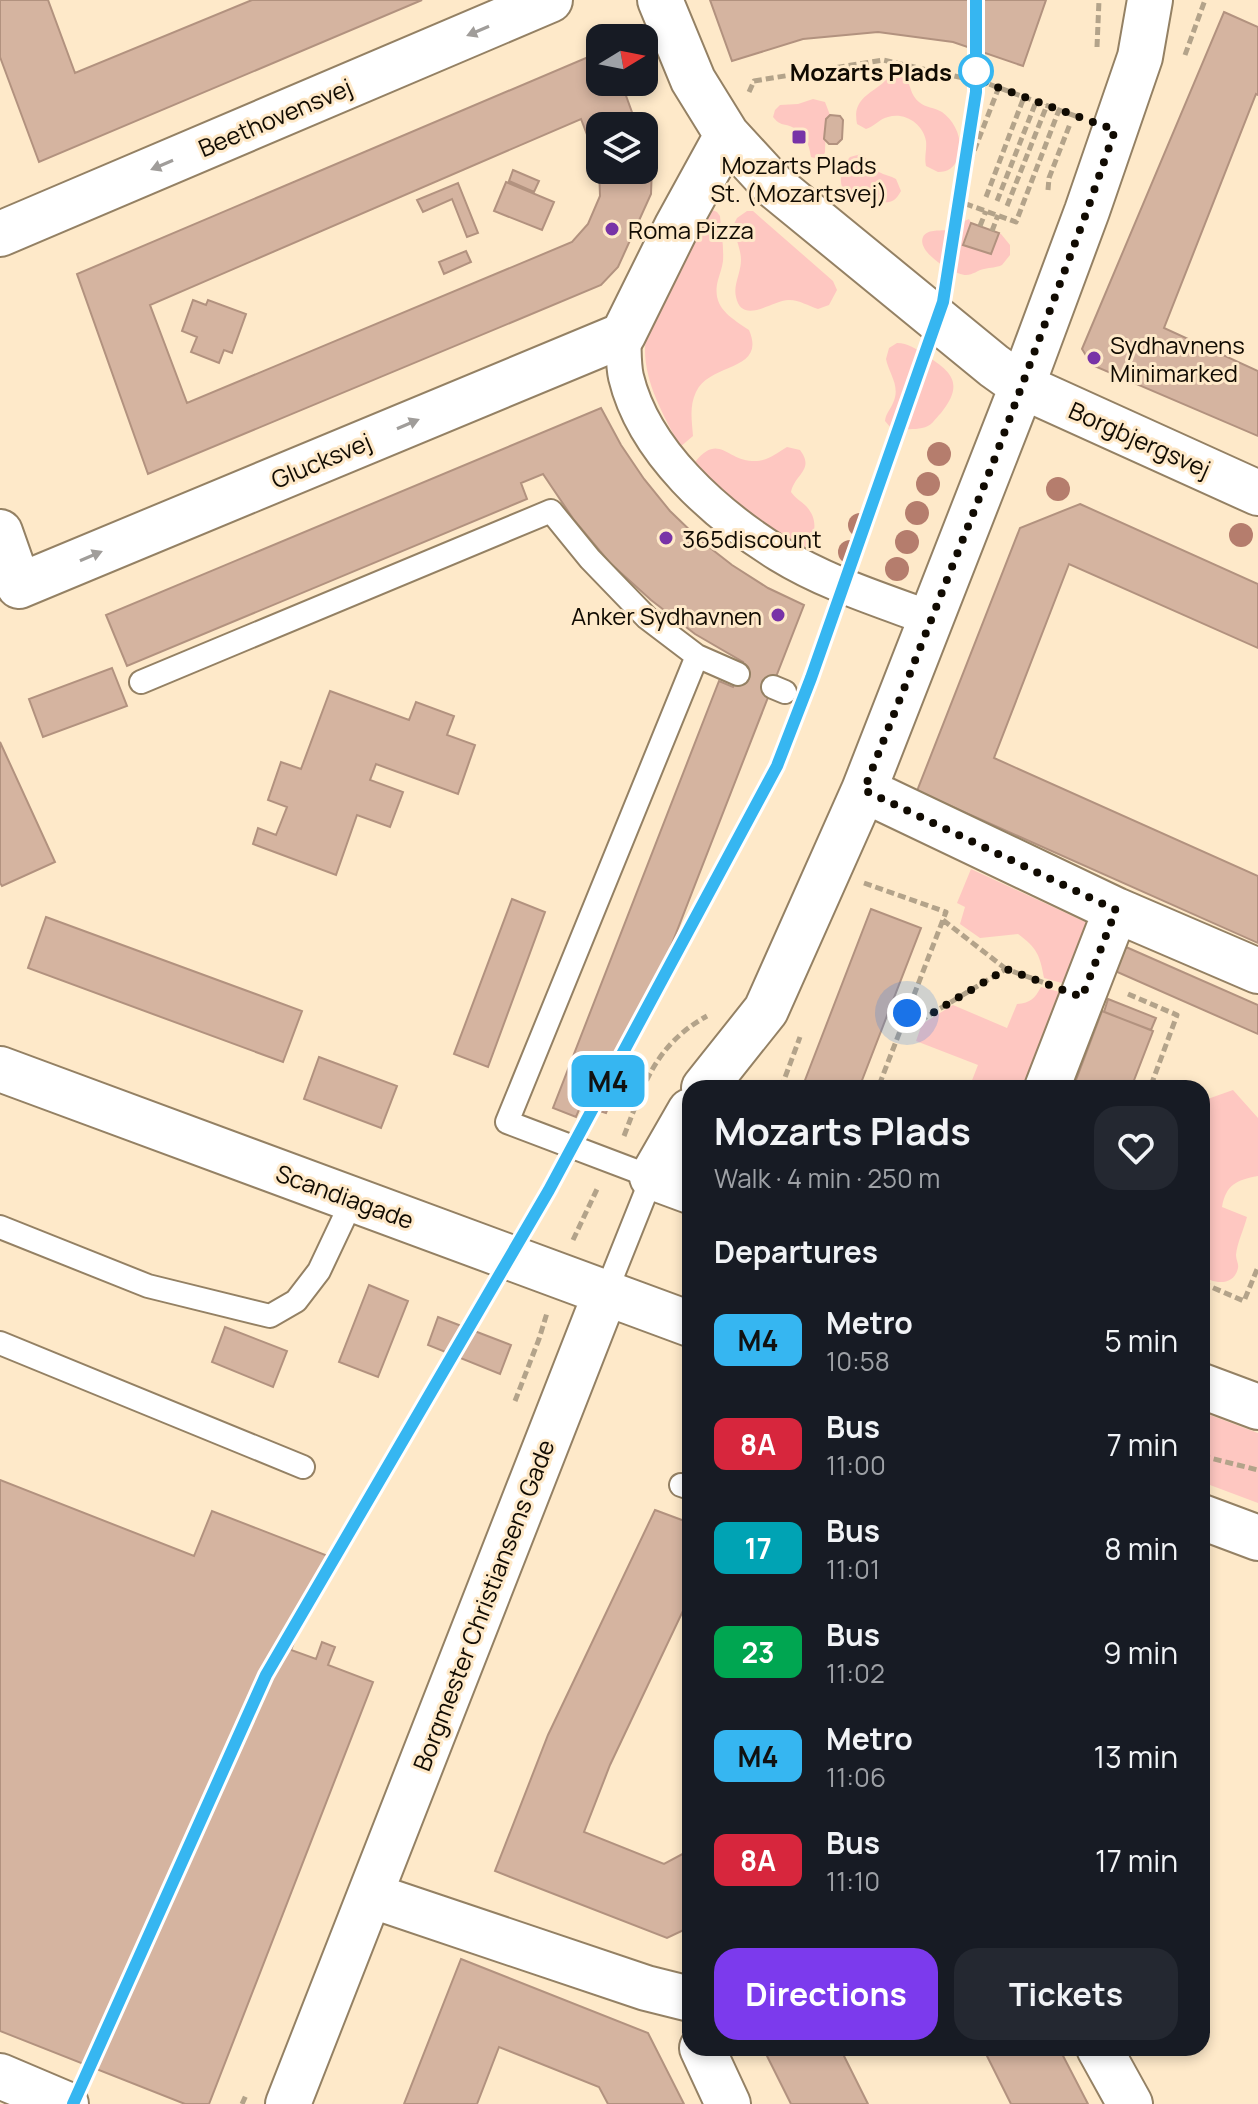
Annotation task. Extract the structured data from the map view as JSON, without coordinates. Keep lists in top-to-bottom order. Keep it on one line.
{"streets":{"street":["Beethovensvej","Borgbjergsvej","Glucksvej","Scandiagade","Borgmester Christiansens Gade"]},"crossings":[["Scandiagade","Borgmester Christiansens Gade"]],"one_way":["Beethovensvej","Glucksvej"],"places":{"other":["Mozarts Plads","Roma Pizza","Sydhavnens Minimarked","365discount","Anker Sydhavnen"],"transit":["Mozarts Plads St. (Mozartsvej)"]},"lines":["metro line M4"],"north":"right","page":{"on_map":"M4","heading":[["Mozarts Plads","Walk · 4 min · 250 m"],"Departures"],"list":[{"mark":"M4","name":"Metro","note":"10:58","value":"5 min"},{"mark":"8A","name":"Bus","note":"11:00","value":"7 min"},{"mark":"17","name":"Bus","note":"11:01","value":"8 min"},{"mark":"23","name":"Bus","note":"11:02","value":"9 min"},{"mark":"M4","name":"Metro","note":"11:06","value":"13 min"},{"mark":"8A","name":"Bus","note":"11:10","value":"17 min"}],"buttons":["Directions","Tickets"]}}
